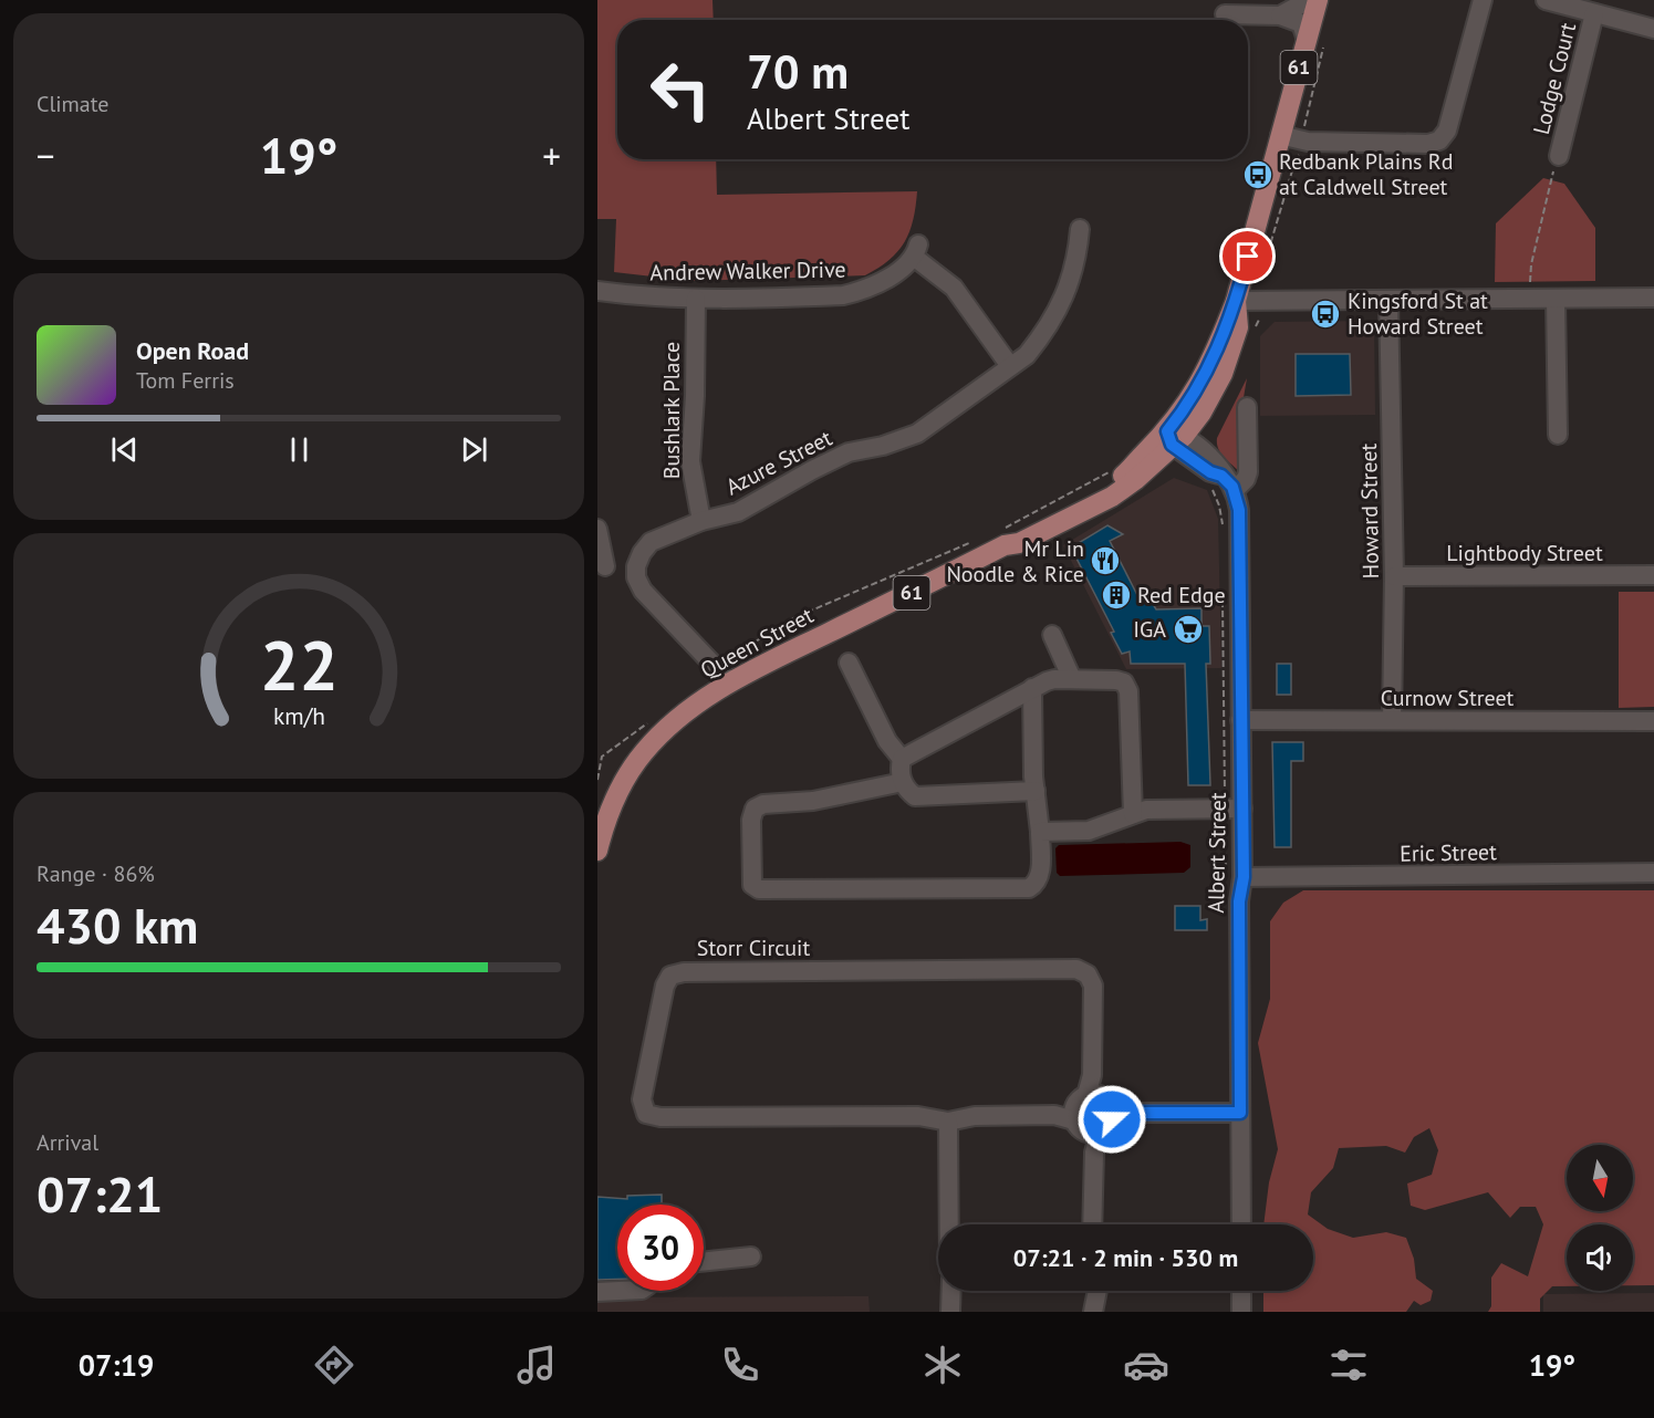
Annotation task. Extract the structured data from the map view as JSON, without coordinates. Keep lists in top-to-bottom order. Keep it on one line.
{"streets":{"main road":["61","Queen Street"],"street":["Lodge Court","Andrew Walker Drive","Bushlark Place","Azure Street","Howard Street","Lightbody Street","Curnow Street","Albert Street","Eric Street","Storr Circuit"]},"crossings":[["61","Queen Street"],["Andrew Walker Drive","Bushlark Place"],["Andrew Walker Drive","Azure Street"],["Bushlark Place","Azure Street"],["Howard Street","Lightbody Street"],["Howard Street","Curnow Street"],["Curnow Street","Albert Street"],["Albert Street","Eric Street"]],"places":{"bus stop":["Redbank Plains Rd at Caldwell Street","Kingsford St at Howard Street"],"restaurant":["Mr Lin Noodle & Rice"],"building":["Red Edge"],"supermarket":["IGA"]},"north":"bottom","page":{"tile":["Climate",["Range · 86%","430 km"],["Arrival","07:21"]],"turn":["70 m","Albert Street"],"heat":["−","19°","+"],"song":["Open Road","Tom Ferris"],"limit":"30","trip":"07:21 · 2 min · 530 m","tabs":["07:19","19°"],"gauge":["22","km/h"]}}
